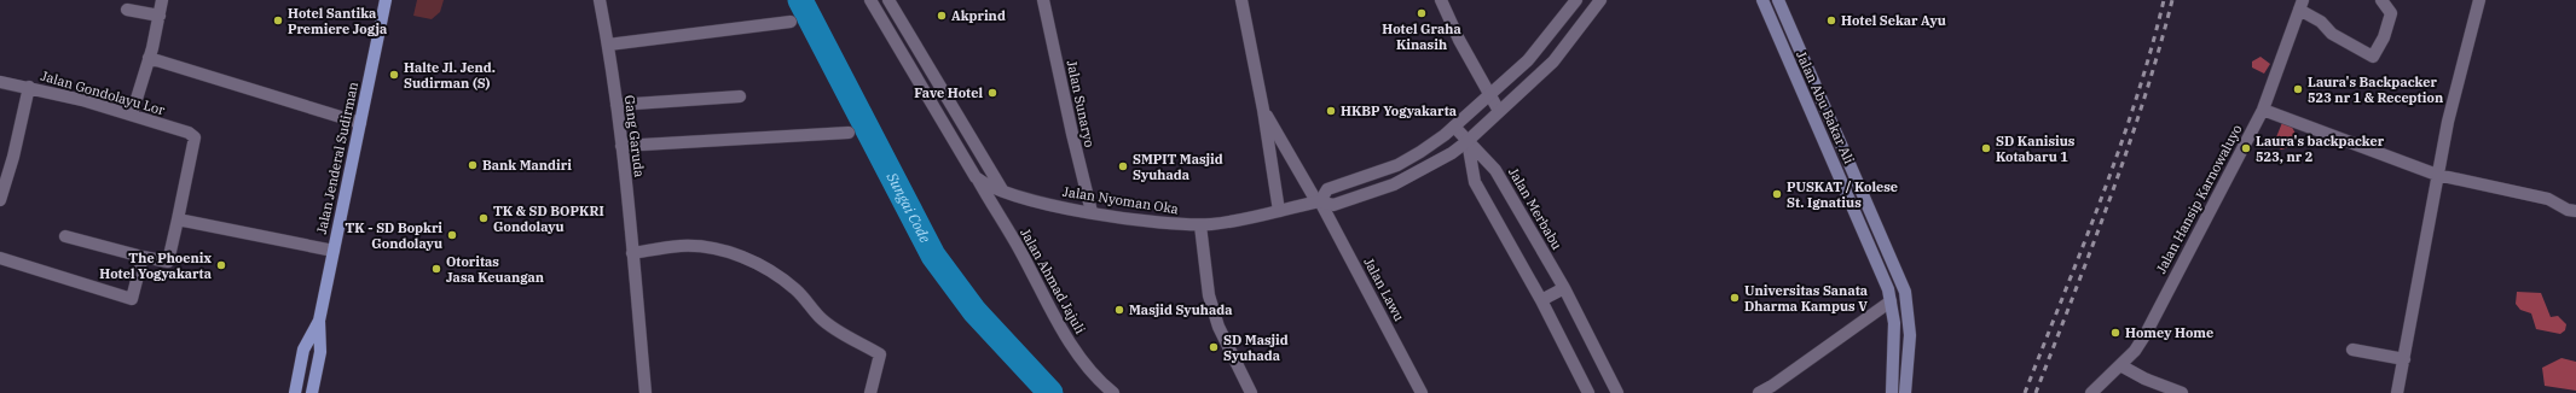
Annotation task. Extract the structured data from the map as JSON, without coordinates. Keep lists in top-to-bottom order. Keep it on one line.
{"streets":{"main road":["Jalan Abu Bakar Ali","Jalan Jenderal Sudirman"],"street":["Jalan Gondolayu Lor","Jalan Sunaryo","Gang Garuda","Jalan Hansip Karnowaluyo","Jalan Nyoman Oka","Jalan Merbabu","Jalan Ahmad Jajuli","Jalan Lawu"]},"crossings":[["Jalan Sunaryo","Jalan Nyoman Oka"],["Jalan Nyoman Oka","Jalan Merbabu"],["Jalan Nyoman Oka","Jalan Ahmad Jajuli"],["Jalan Nyoman Oka","Jalan Lawu"]],"water":["Sungai Code"],"places":["Hotel Graha Kinasih","Akprind","Hotel Santika Premiere Jogja","Hotel Sekar Ayu","Halte Jl. Jend. Sudirman (S)","Laura's Backpacker 523 nr 1 & Reception","Fave Hotel","HKBP Yogyakarta","SD Kanisius Kotabaru 1","Laura's backpacker 523, nr 2","Bank Mandiri","SMPIT Masjid Syuhada","PUSKAT / Kolese St. Ignatius","TK & SD BOPKRI Gondolayu","TK - SD Bopkri Gondolayu","The Phoenix Hotel Yogyakarta","Otoritas Jasa Keuangan","Universitas Sanata Dharma Kampus V","Masjid Syuhada","Homey Home","SD Masjid Syuhada"]}
